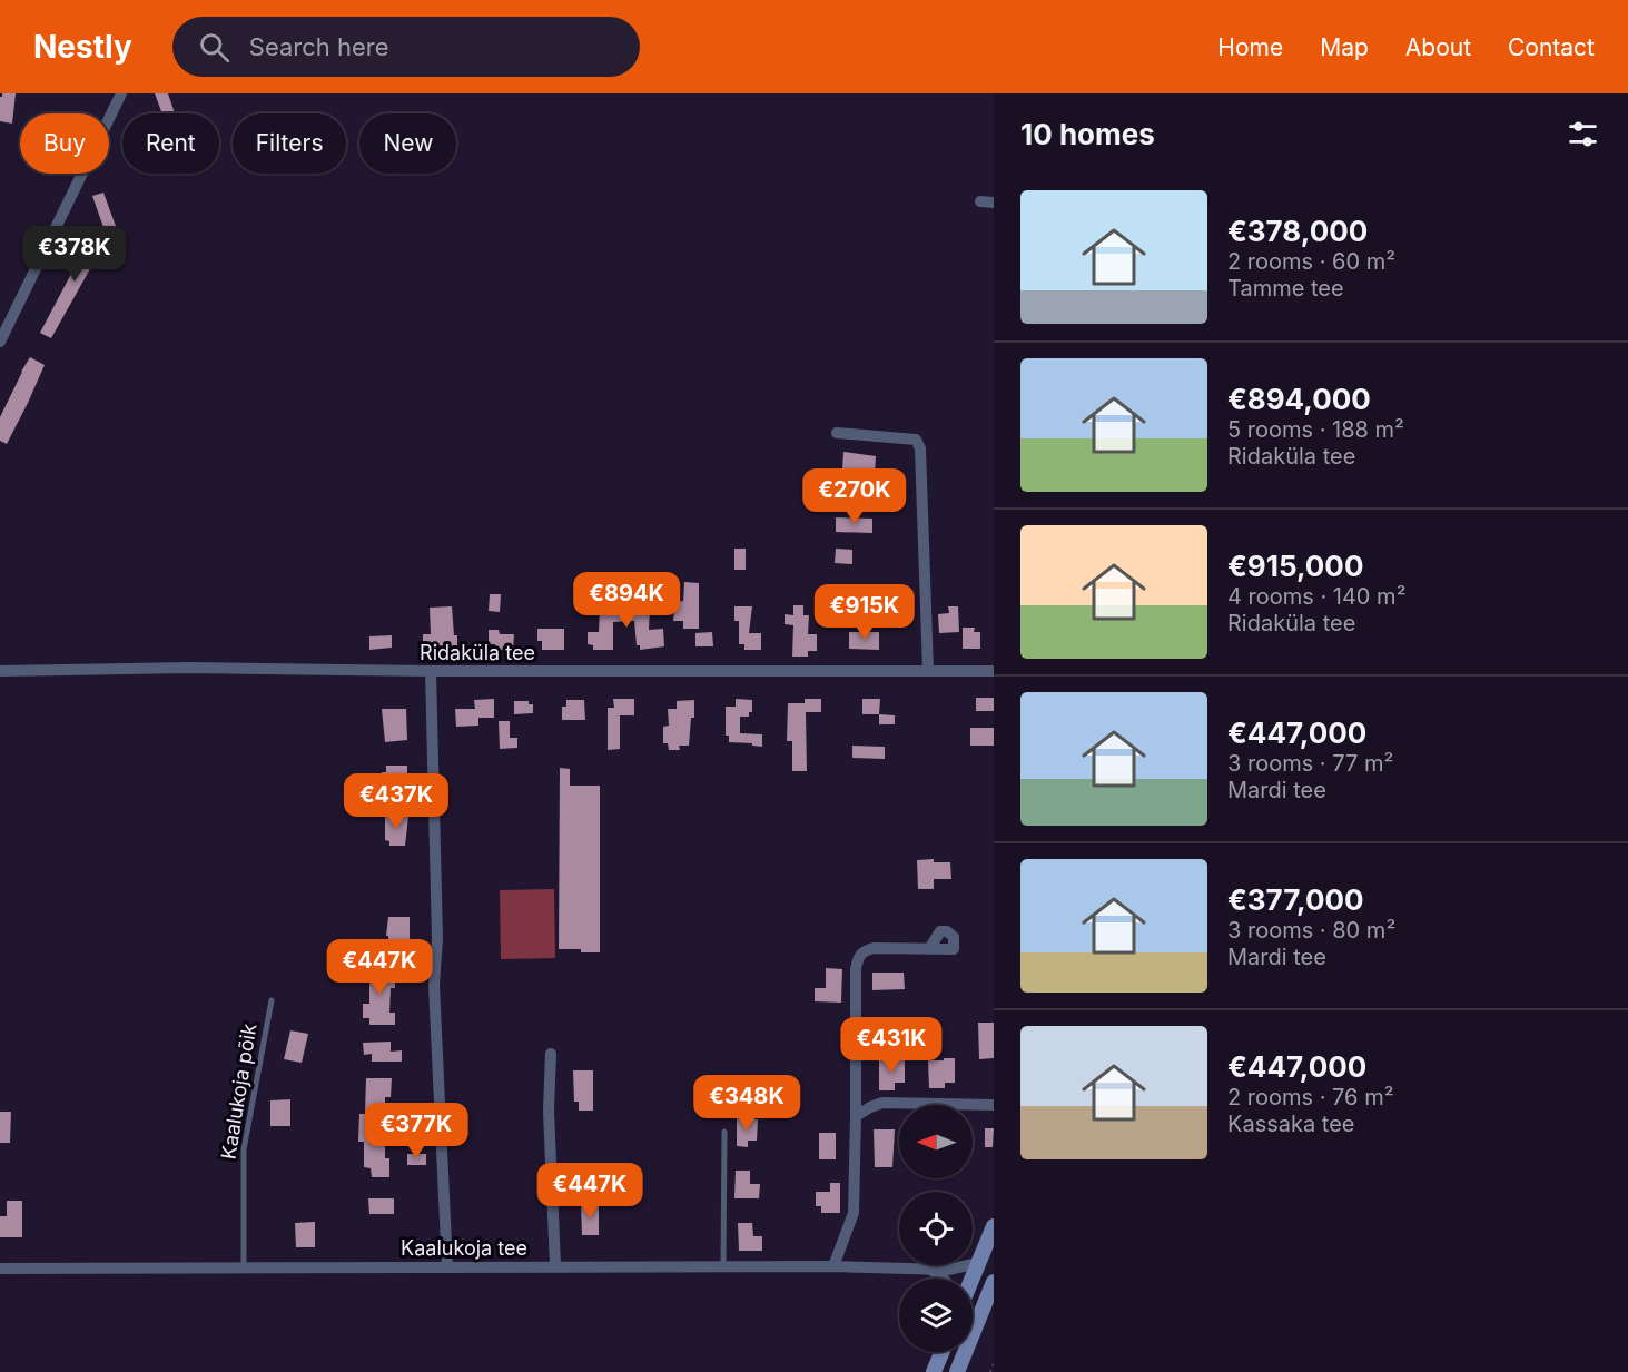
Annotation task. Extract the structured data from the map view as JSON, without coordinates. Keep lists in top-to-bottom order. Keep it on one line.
{"streets":{"street":["Ridaküla tee","Kaalukoja tee"],"lane":["Kaalukoja põik"]},"crossings":[["Kaalukoja põik","Kaalukoja tee"]],"north":"left","page":{"header":"Nestly","search":"Search here","nav":["Home","Map","About","Contact"],"heading":"10 homes","chip":["Buy","Rent","Filters","New"],"list":[{"name":"€378,000","note":"2 rooms · 60 m² · Tamme tee"},{"name":"€894,000","note":"5 rooms · 188 m² · Ridaküla tee"},{"name":"€915,000","note":"4 rooms · 140 m² · Ridaküla tee"},{"name":"€447,000","note":"3 rooms · 77 m² · Mardi tee"},{"name":"€377,000","note":"3 rooms · 80 m² · Mardi tee"},{"name":"€447,000","note":"2 rooms · 76 m² · Kassaka tee"}],"price":["€378K","€270K","€894K","€915K","€437K","€447K","€431K","€348K","€377K","€447K"]}}
